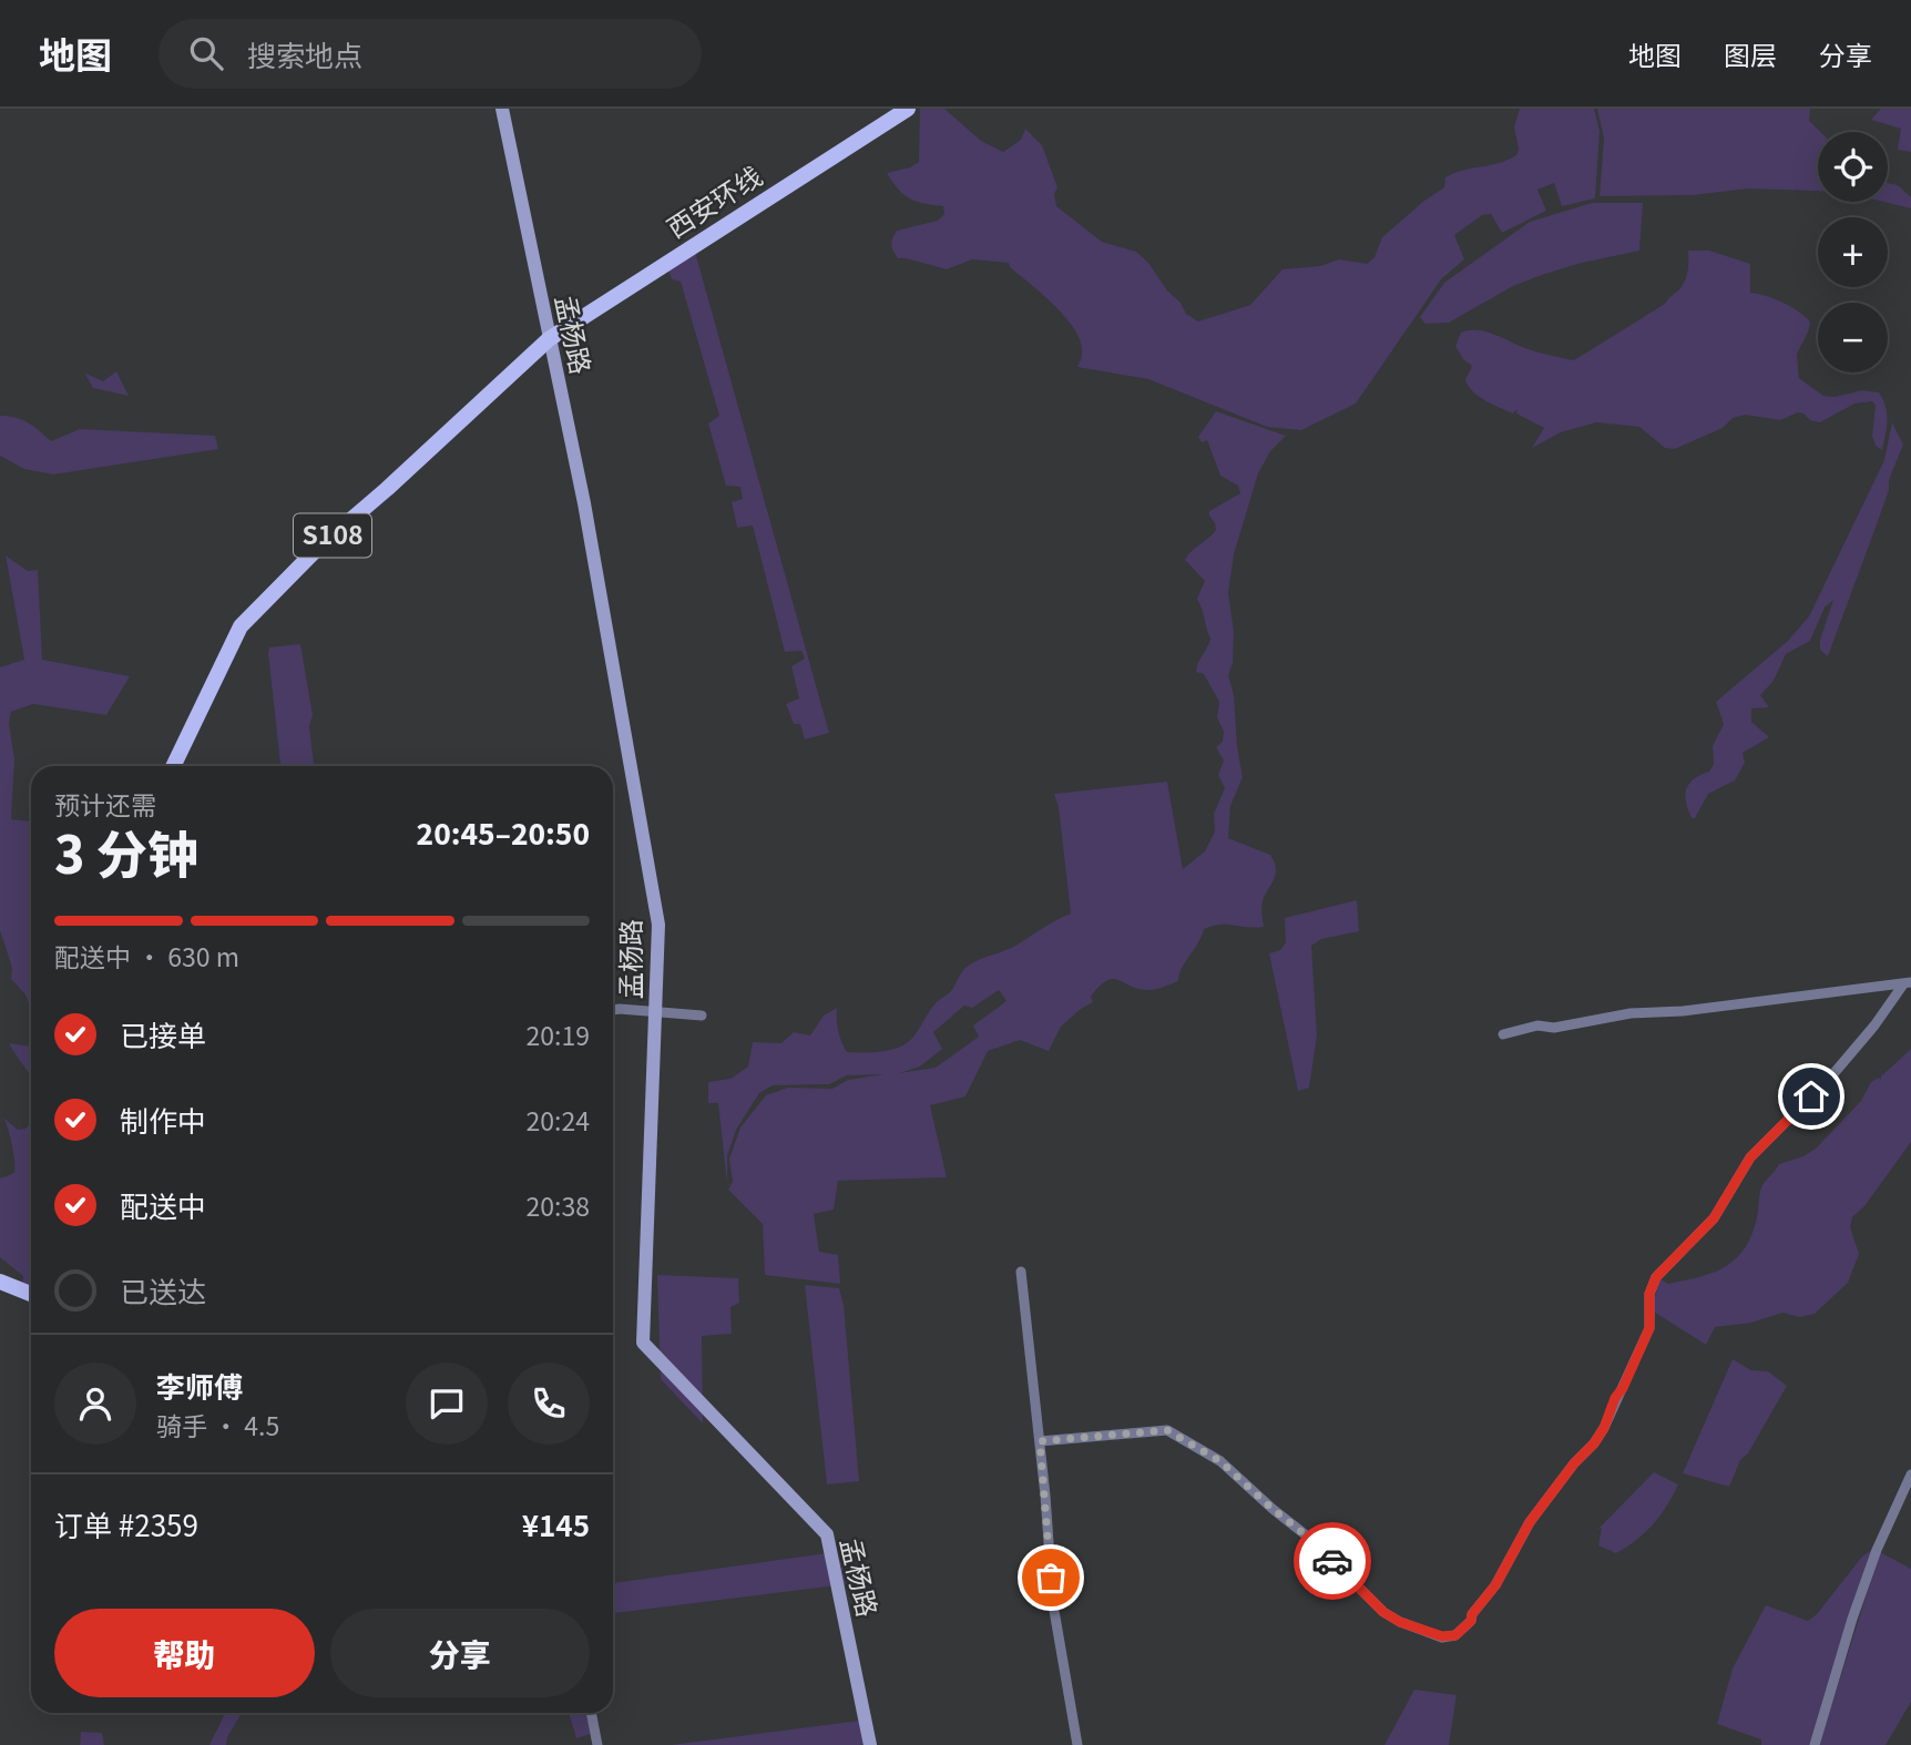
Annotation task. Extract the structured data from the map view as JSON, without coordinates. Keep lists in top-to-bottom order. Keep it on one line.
{"streets":{"main road":["西安环线","孟杨路","S108"]},"crossings":[["西安环线","孟杨路"],["西安环线","S108"],["孟杨路","S108"]],"page":{"header":"地图","search":"搜索地点","nav":["地图","图层","分享"],"map_buttons":["+","−"],"heading":["3 分钟","预计还需","20:45–20:50"],"panel":["李师傅","骑手 · 4.5","订单 #2359","¥145"],"bar":"配送中 · 630 m","list":[["已接单","20:19"],["制作中","20:24"],["配送中","20:38"],"已送达"],"buttons":["帮助","分享"]}}
